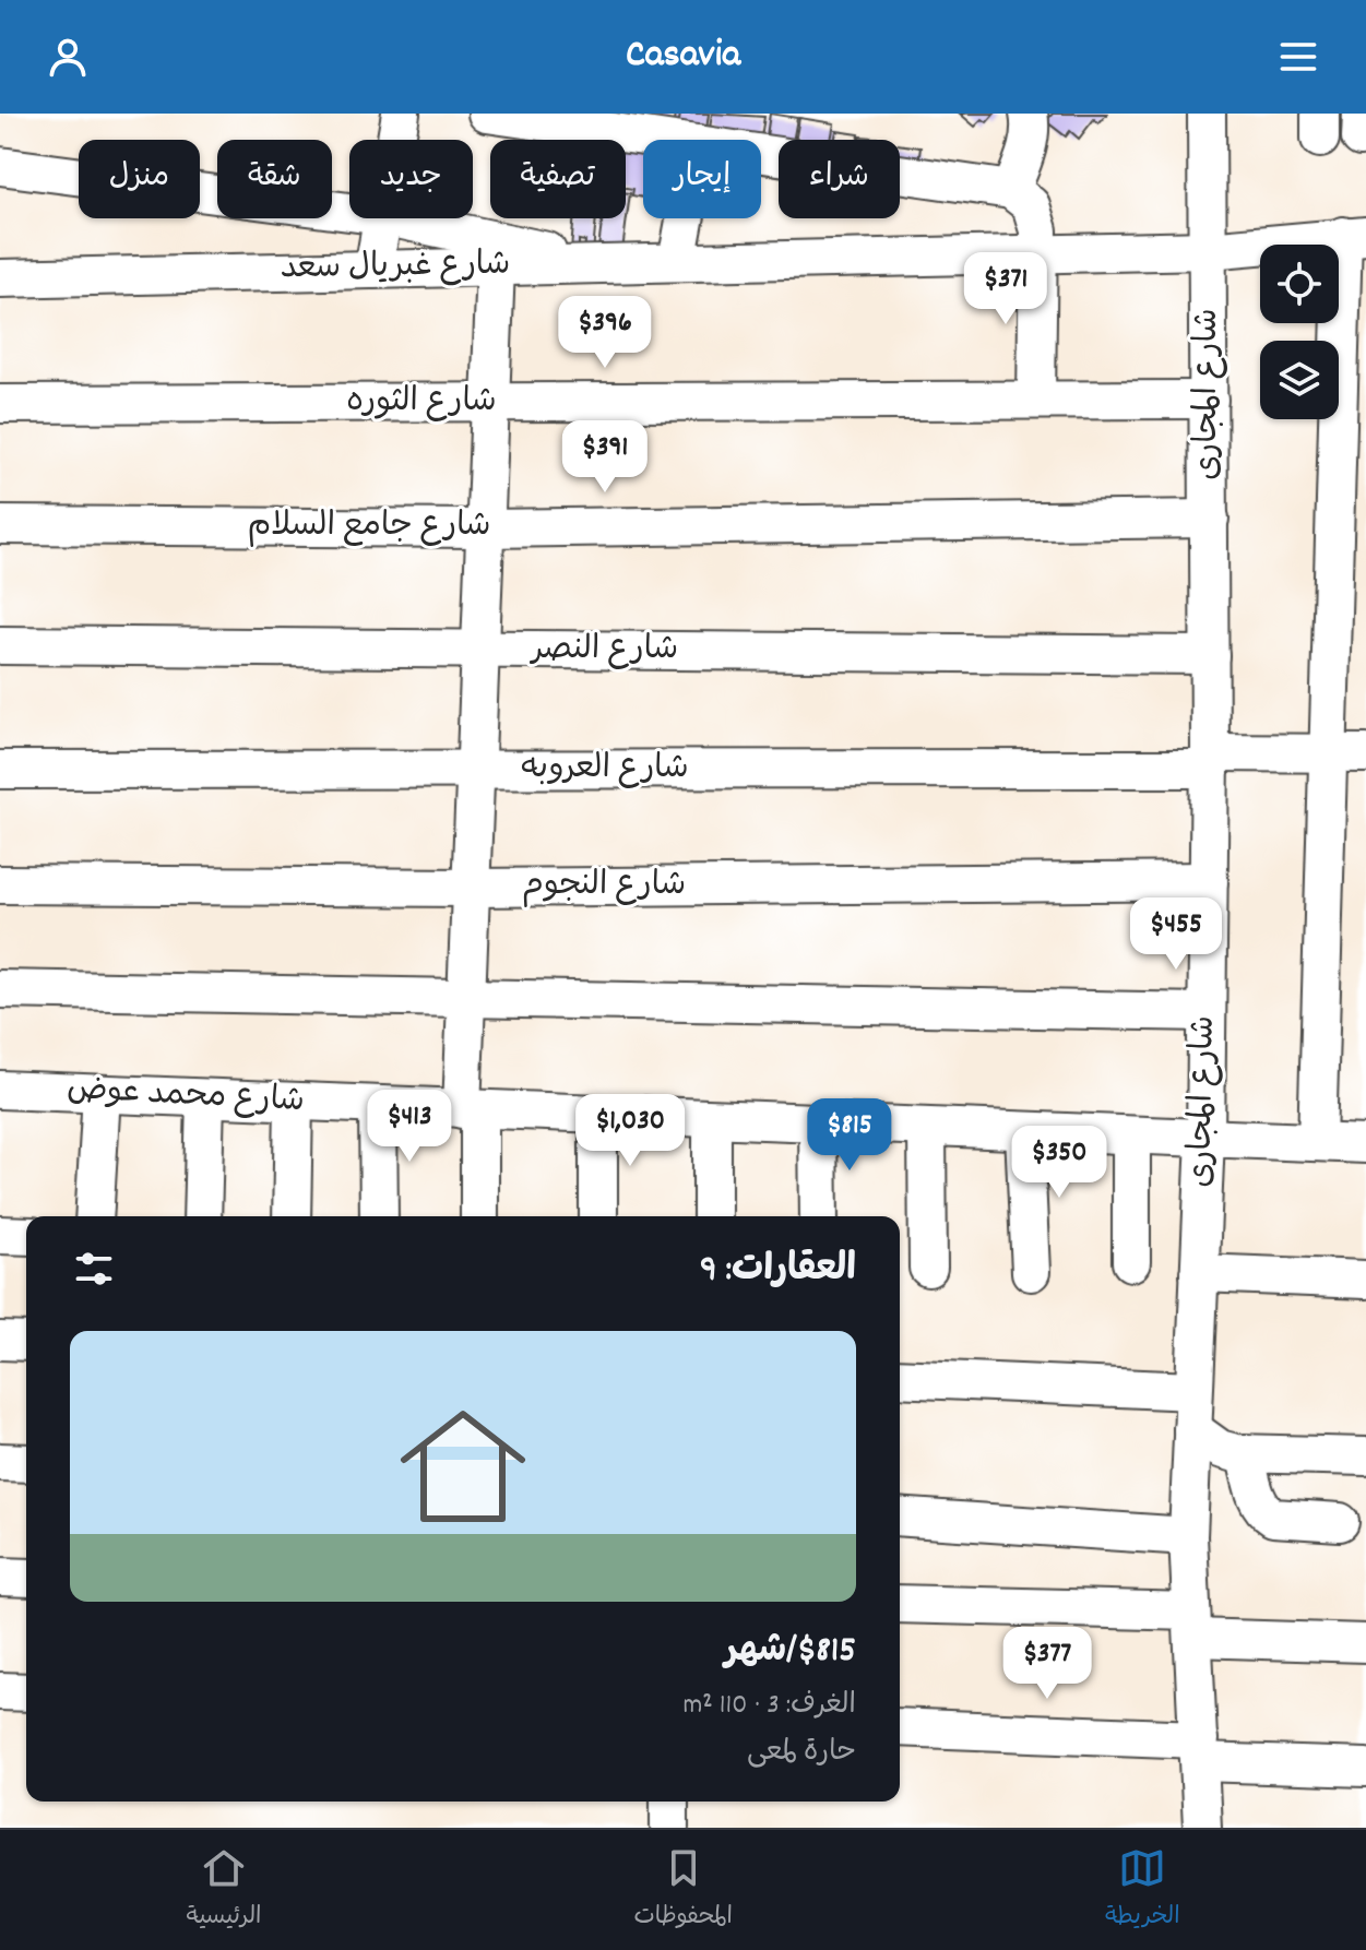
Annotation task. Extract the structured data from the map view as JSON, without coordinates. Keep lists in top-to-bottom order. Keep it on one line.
{"streets":{"street":["شارع غبريال سعد","شارع المجارى","شارع الثوره","شارع جامع السلام","شارع النصر","شارع العروبه","شارع النجوم","شارع محمد عوض"]},"crossings":[["شارع غبريال سعد","شارع المجارى"],["شارع المجارى","شارع الثوره"],["شارع المجارى","شارع جامع السلام"],["شارع المجارى","شارع النصر"],["شارع المجارى","شارع العروبه"],["شارع المجارى","شارع النجوم"],["شارع المجارى","شارع محمد عوض"]],"page":{"header":"Casavia","chip":["شراء","إيجار","تصفية","جديد","شقة","منزل"],"price":["$371","$396","$391","$455","$413","$1,030","$815","$350","$377"],"heading":"العقارات: 9","list":[{"name":"$815/شهر","note":"الغرف: 3 · 110 m² · حارة لمعى"}],"tabs":["الخريطة","المحفوظات","الرئيسية"]}}
